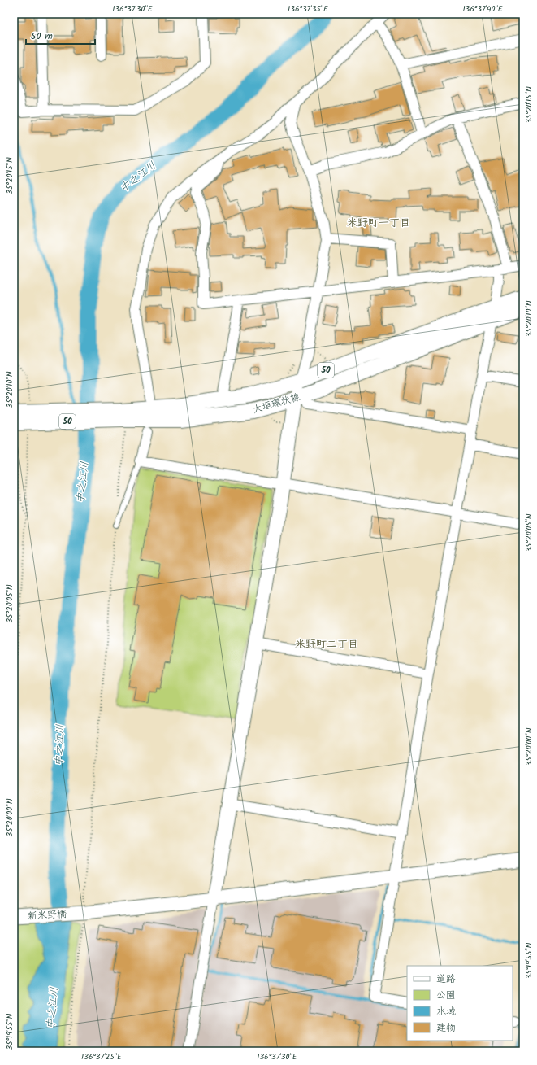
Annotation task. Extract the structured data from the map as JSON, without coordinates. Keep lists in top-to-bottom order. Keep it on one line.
{"streets":{"main road":["50","大垣環状線"],"street":["新米野橋"]},"districts":["米野町一丁目","米野町二丁目"],"water":["中之江川"],"legend":["道路","公園","水域","建物"],"scale_bar":"50 m","coordinates":["136°37'30\"E","136°37'35\"E","136°37'40\"E","35°20'15\"N","35°20'10\"N","35°20'05\"N","35°20'00\"N","35°19'55\"N","136°37'25\"E"]}
